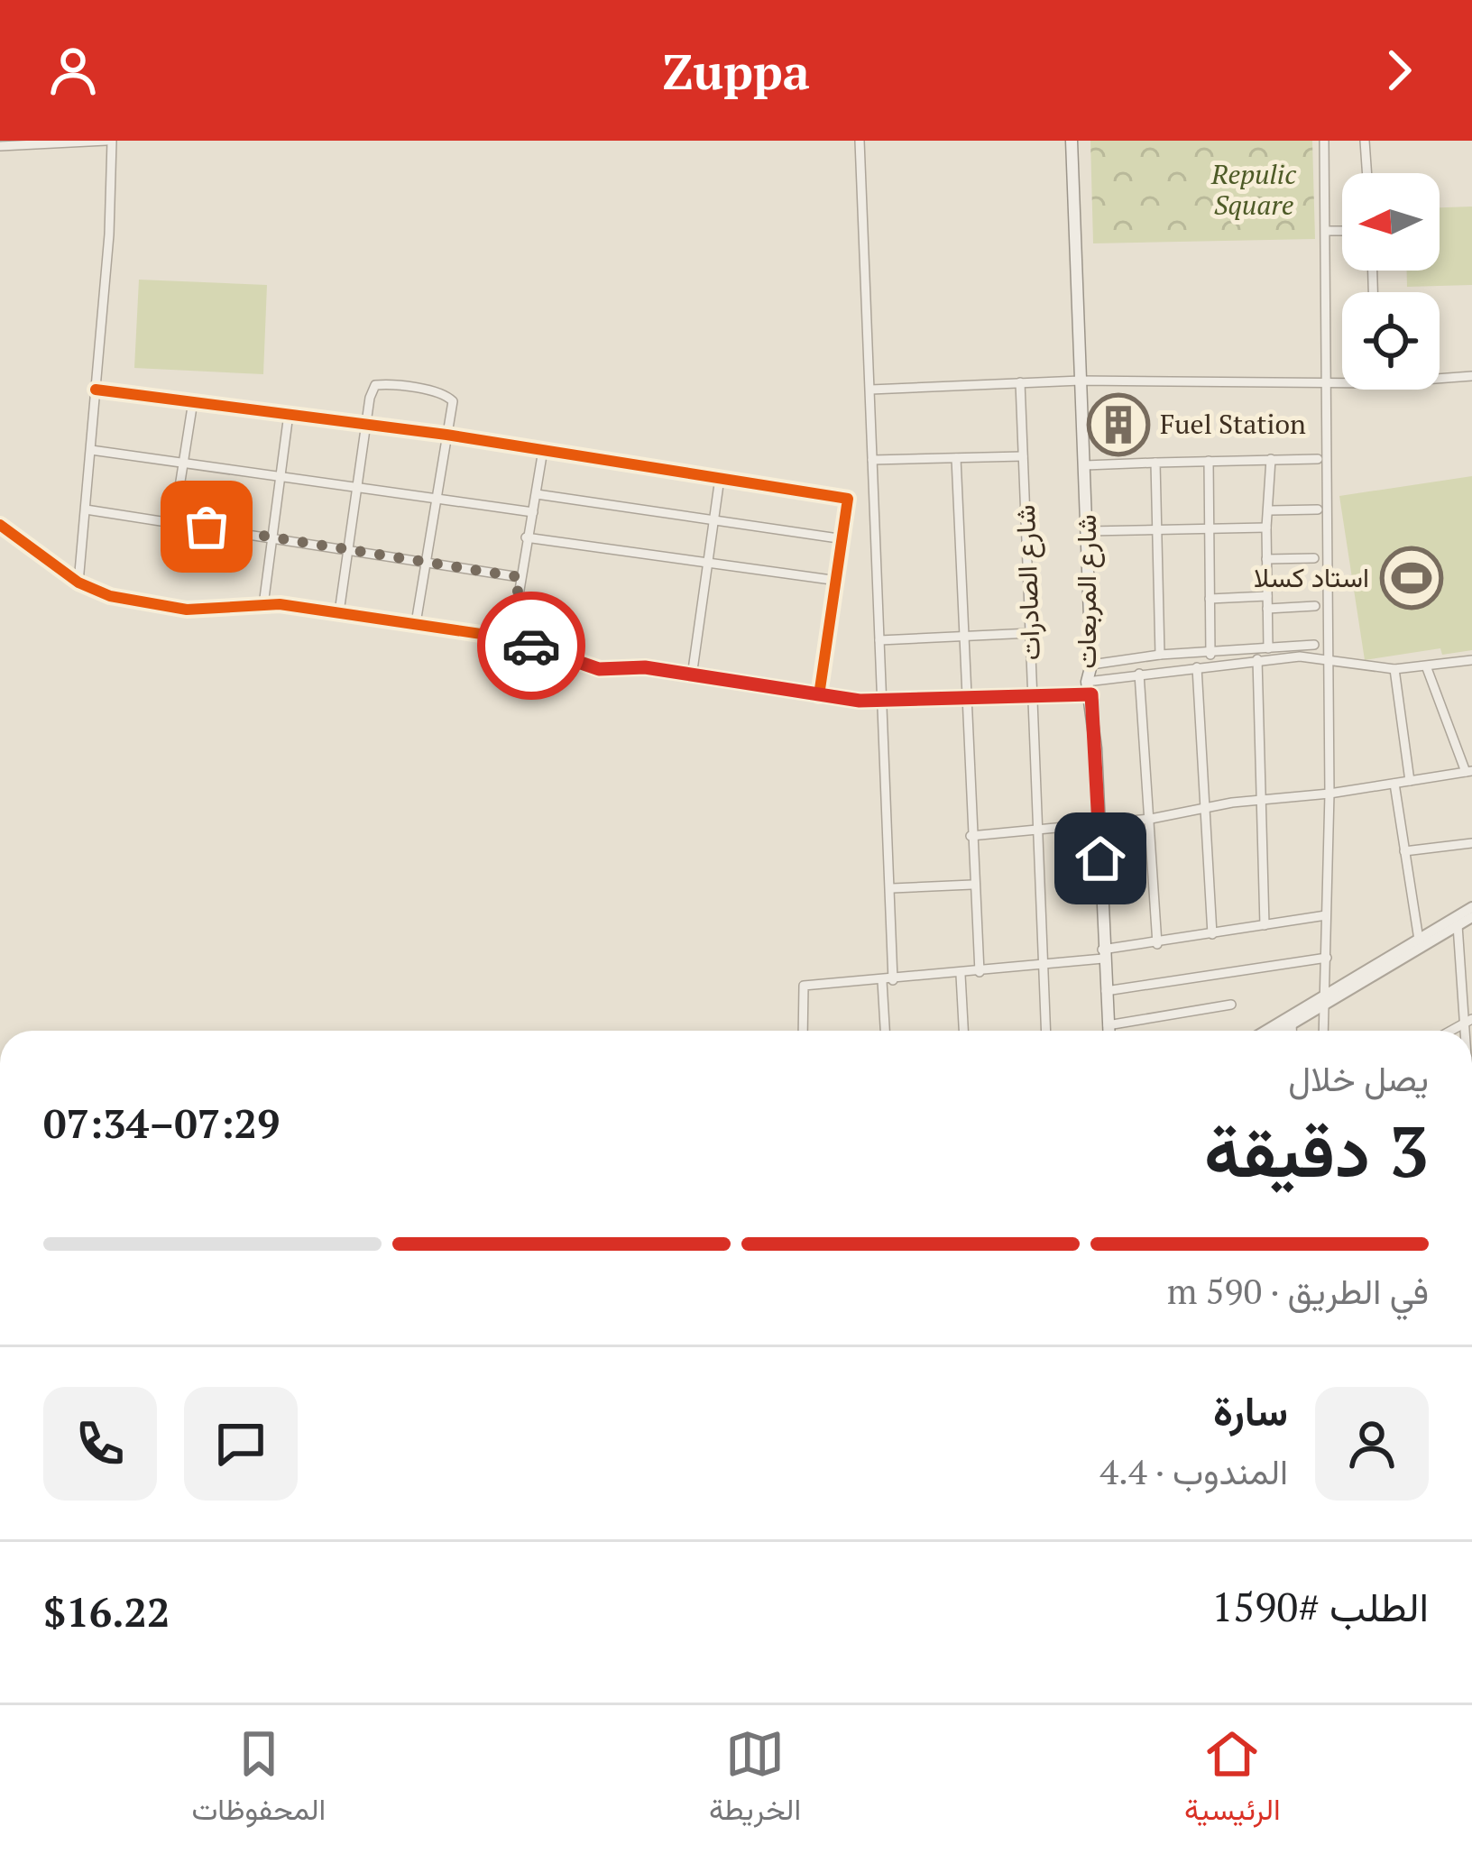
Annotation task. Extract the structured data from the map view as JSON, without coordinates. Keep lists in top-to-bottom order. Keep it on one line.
{"streets":{"main road":["شارع المربعات"],"street":["شارع الصادرات"]},"parks":["Repulic Square"],"places":{"building":["Fuel Station"],"sports":["استاد كسلا"]},"north":"left","page":{"header":"Zuppa","heading":["3 دقيقة","يصل خلال","07:29–07:34"],"panel":["سارة","المندوب · 4.4","الطلب #1590","$16.22"],"bar":"في الطريق · 590 m","tabs":["الرئيسية","الخريطة","المحفوظات"]}}
